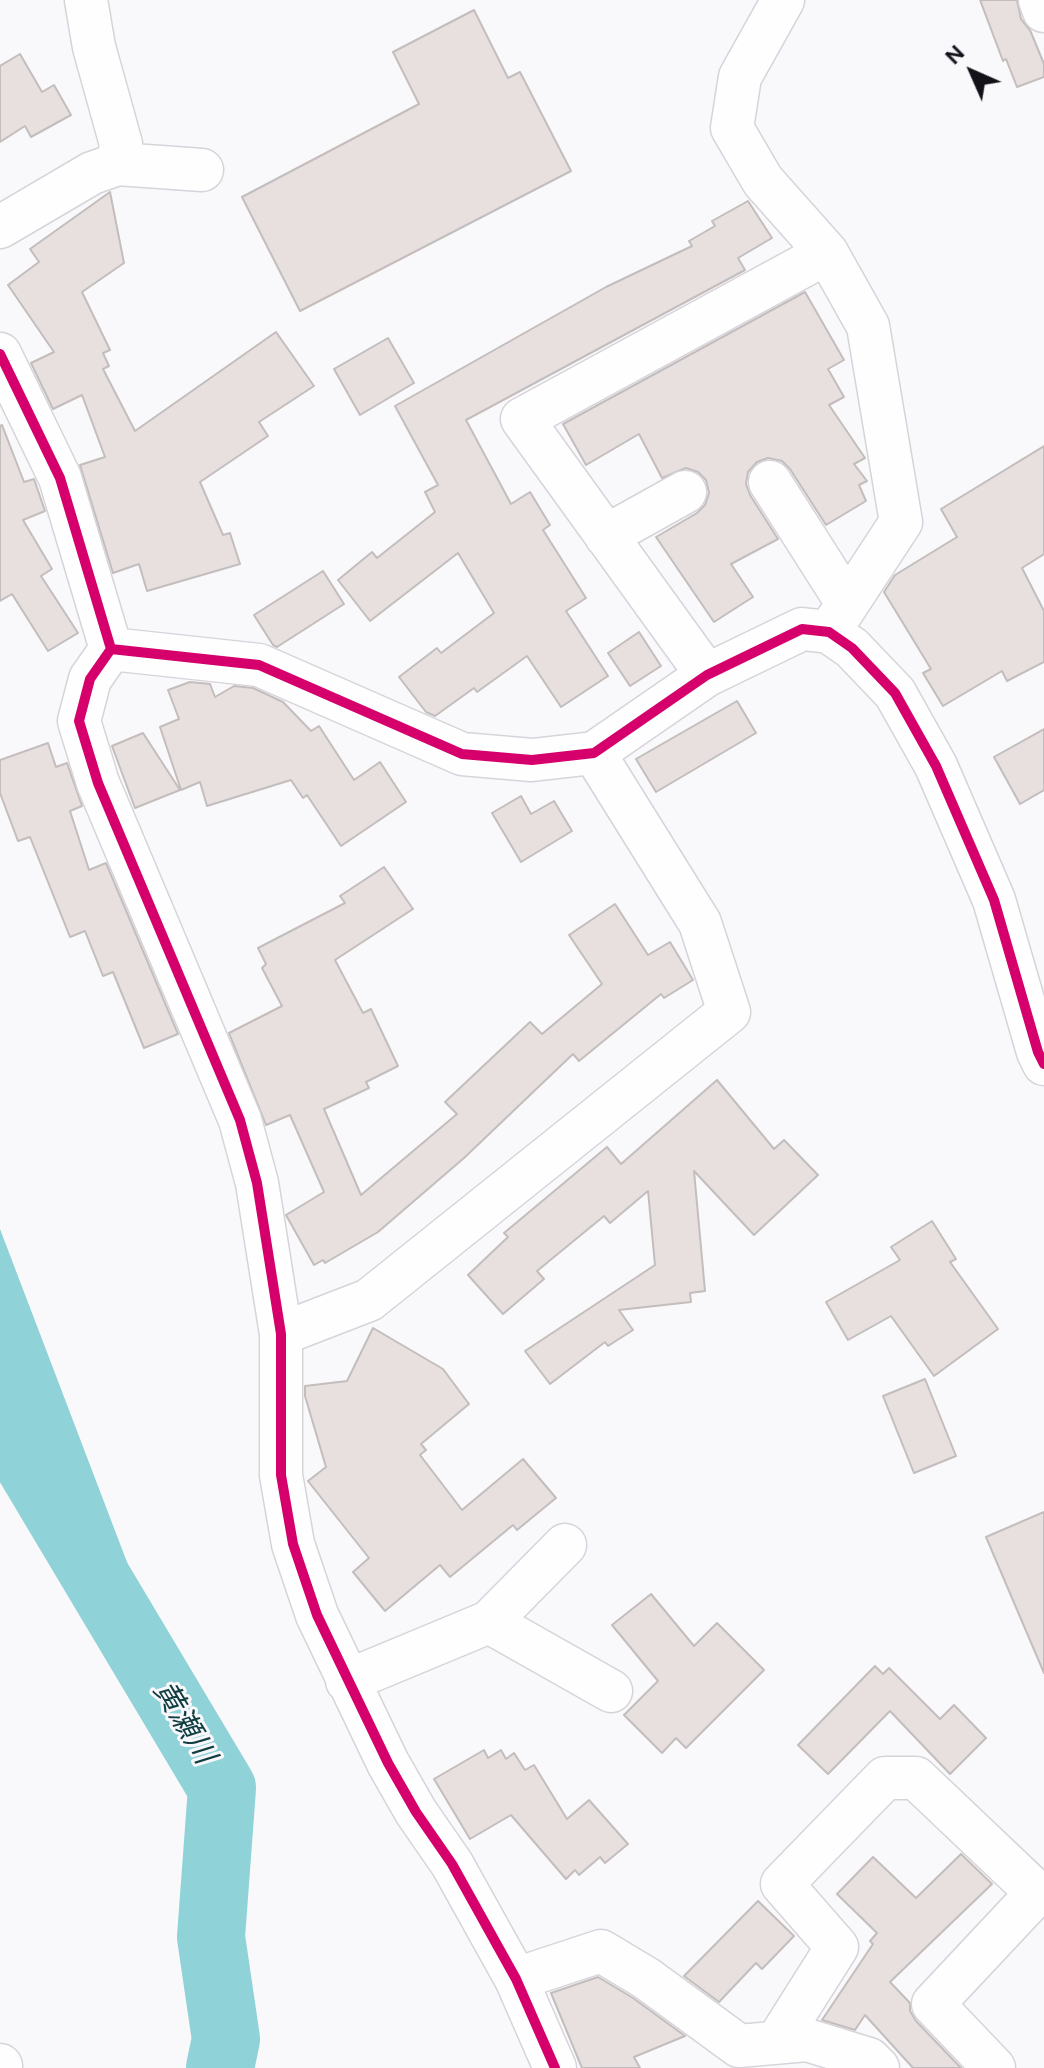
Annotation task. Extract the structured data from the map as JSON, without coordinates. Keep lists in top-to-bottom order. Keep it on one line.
{"water":["黄瀬川"],"north":"top left"}
